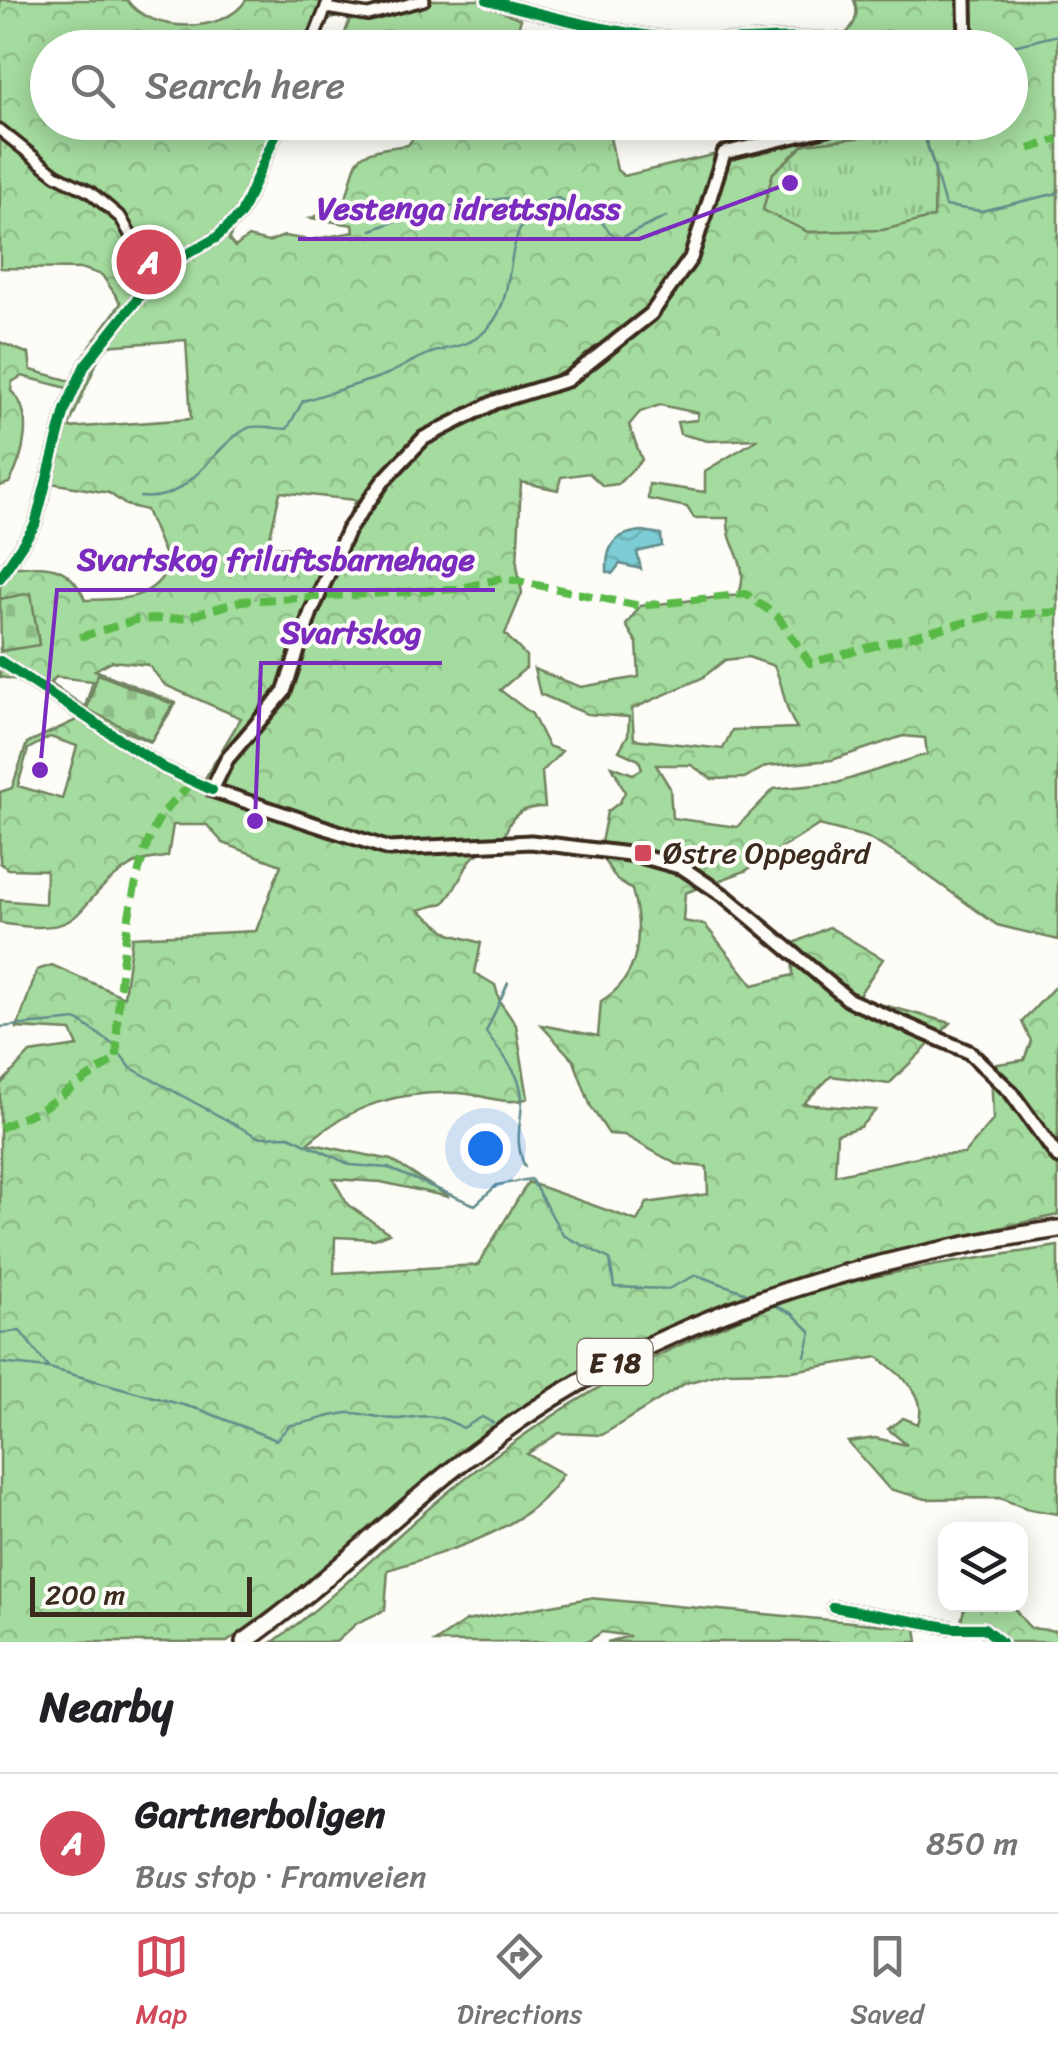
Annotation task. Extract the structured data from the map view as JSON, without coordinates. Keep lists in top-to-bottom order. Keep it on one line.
{"streets":{"highway":["E 18"]},"places":{"other":["Vestenga idrettsplass","Svartskog friluftsbarnehage","Svartskog"],"transit":["Østre Oppegård"]},"scale_bar":"200 m","page":{"search":"Search here","pins":"A","scale":"200 m","heading":"Nearby","list":[{"mark":"A","name":"Gartnerboligen","note":"Bus stop · Framveien","value":"850 m"}],"nav":["Map","Directions","Saved"]}}
